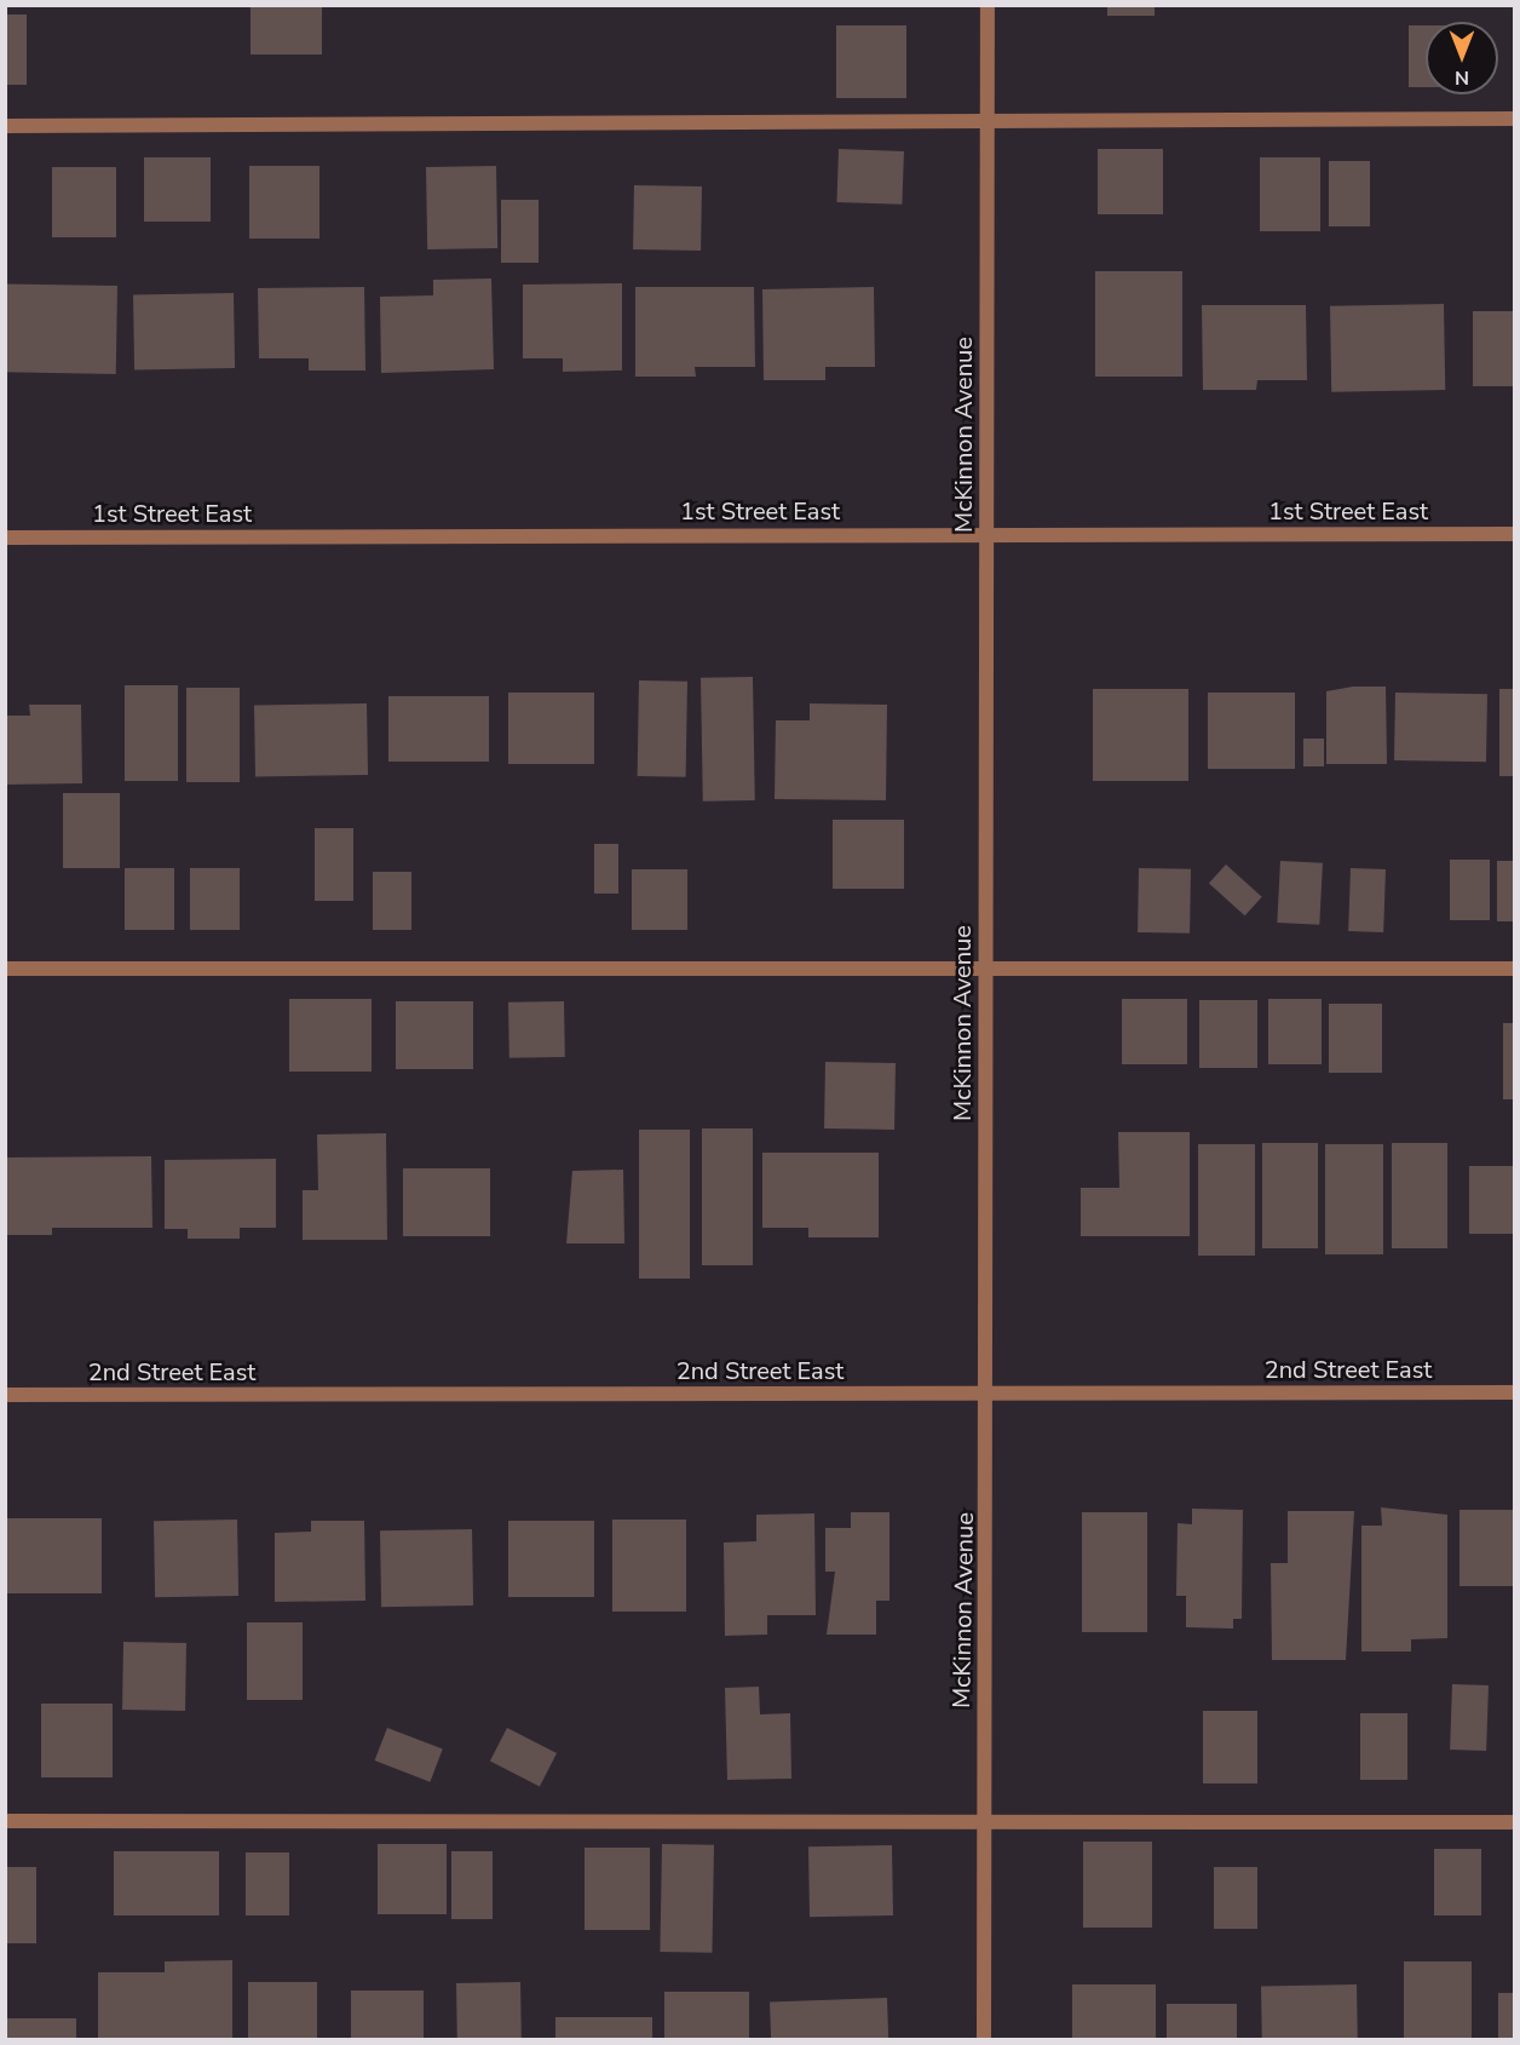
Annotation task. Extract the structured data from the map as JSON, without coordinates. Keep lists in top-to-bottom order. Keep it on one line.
{"streets":{"street":["McKinnon Avenue","1st Street East","2nd Street East"]},"crossings":[["McKinnon Avenue","1st Street East"],["McKinnon Avenue","2nd Street East"]],"north":"bottom"}
